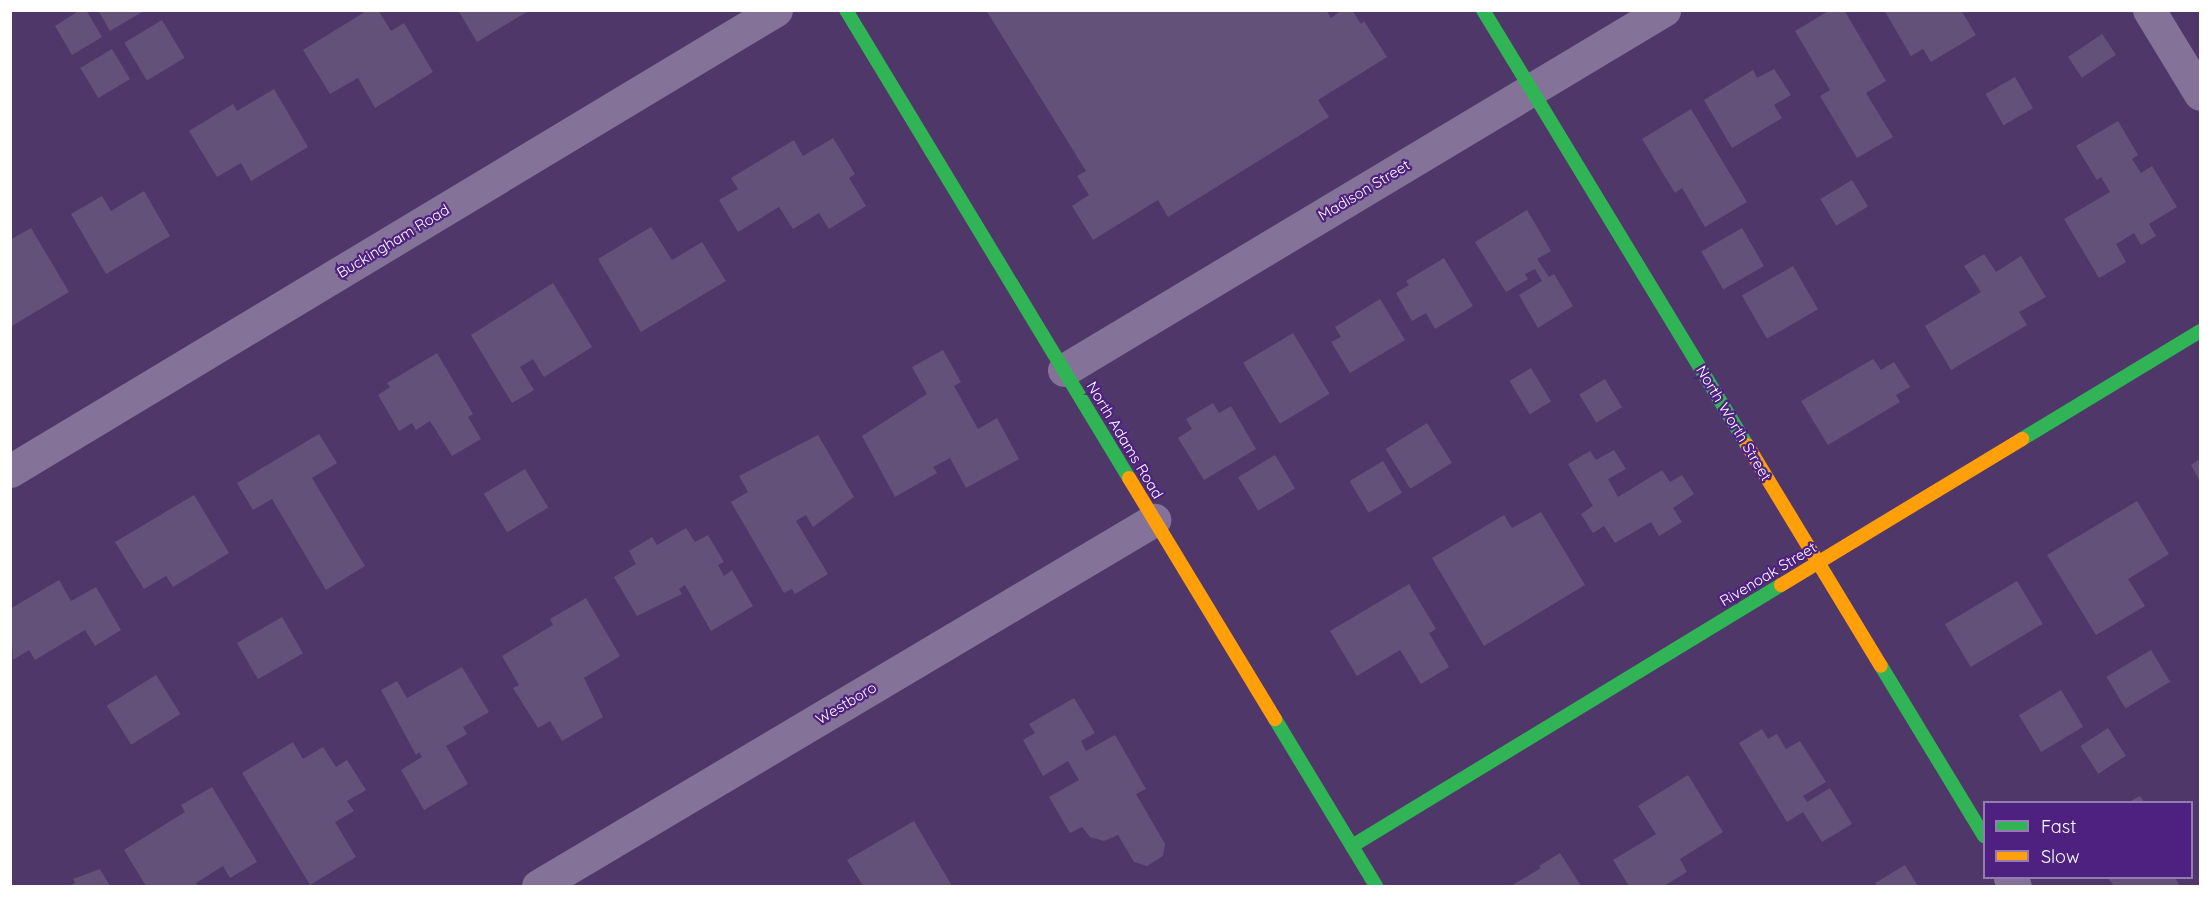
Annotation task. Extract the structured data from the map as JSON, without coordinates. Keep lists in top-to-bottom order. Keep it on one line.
{"streets":{"street":["Madison Street","Buckingham Road","North Worth Street","North Adams Road","Rivenoak Street","Westboro"]},"crossings":[["Madison Street","North Worth Street"],["Madison Street","North Adams Road"],["North Worth Street","Rivenoak Street"],["North Adams Road","Rivenoak Street"],["North Adams Road","Westboro"]],"legend":["Fast","Slow"]}
